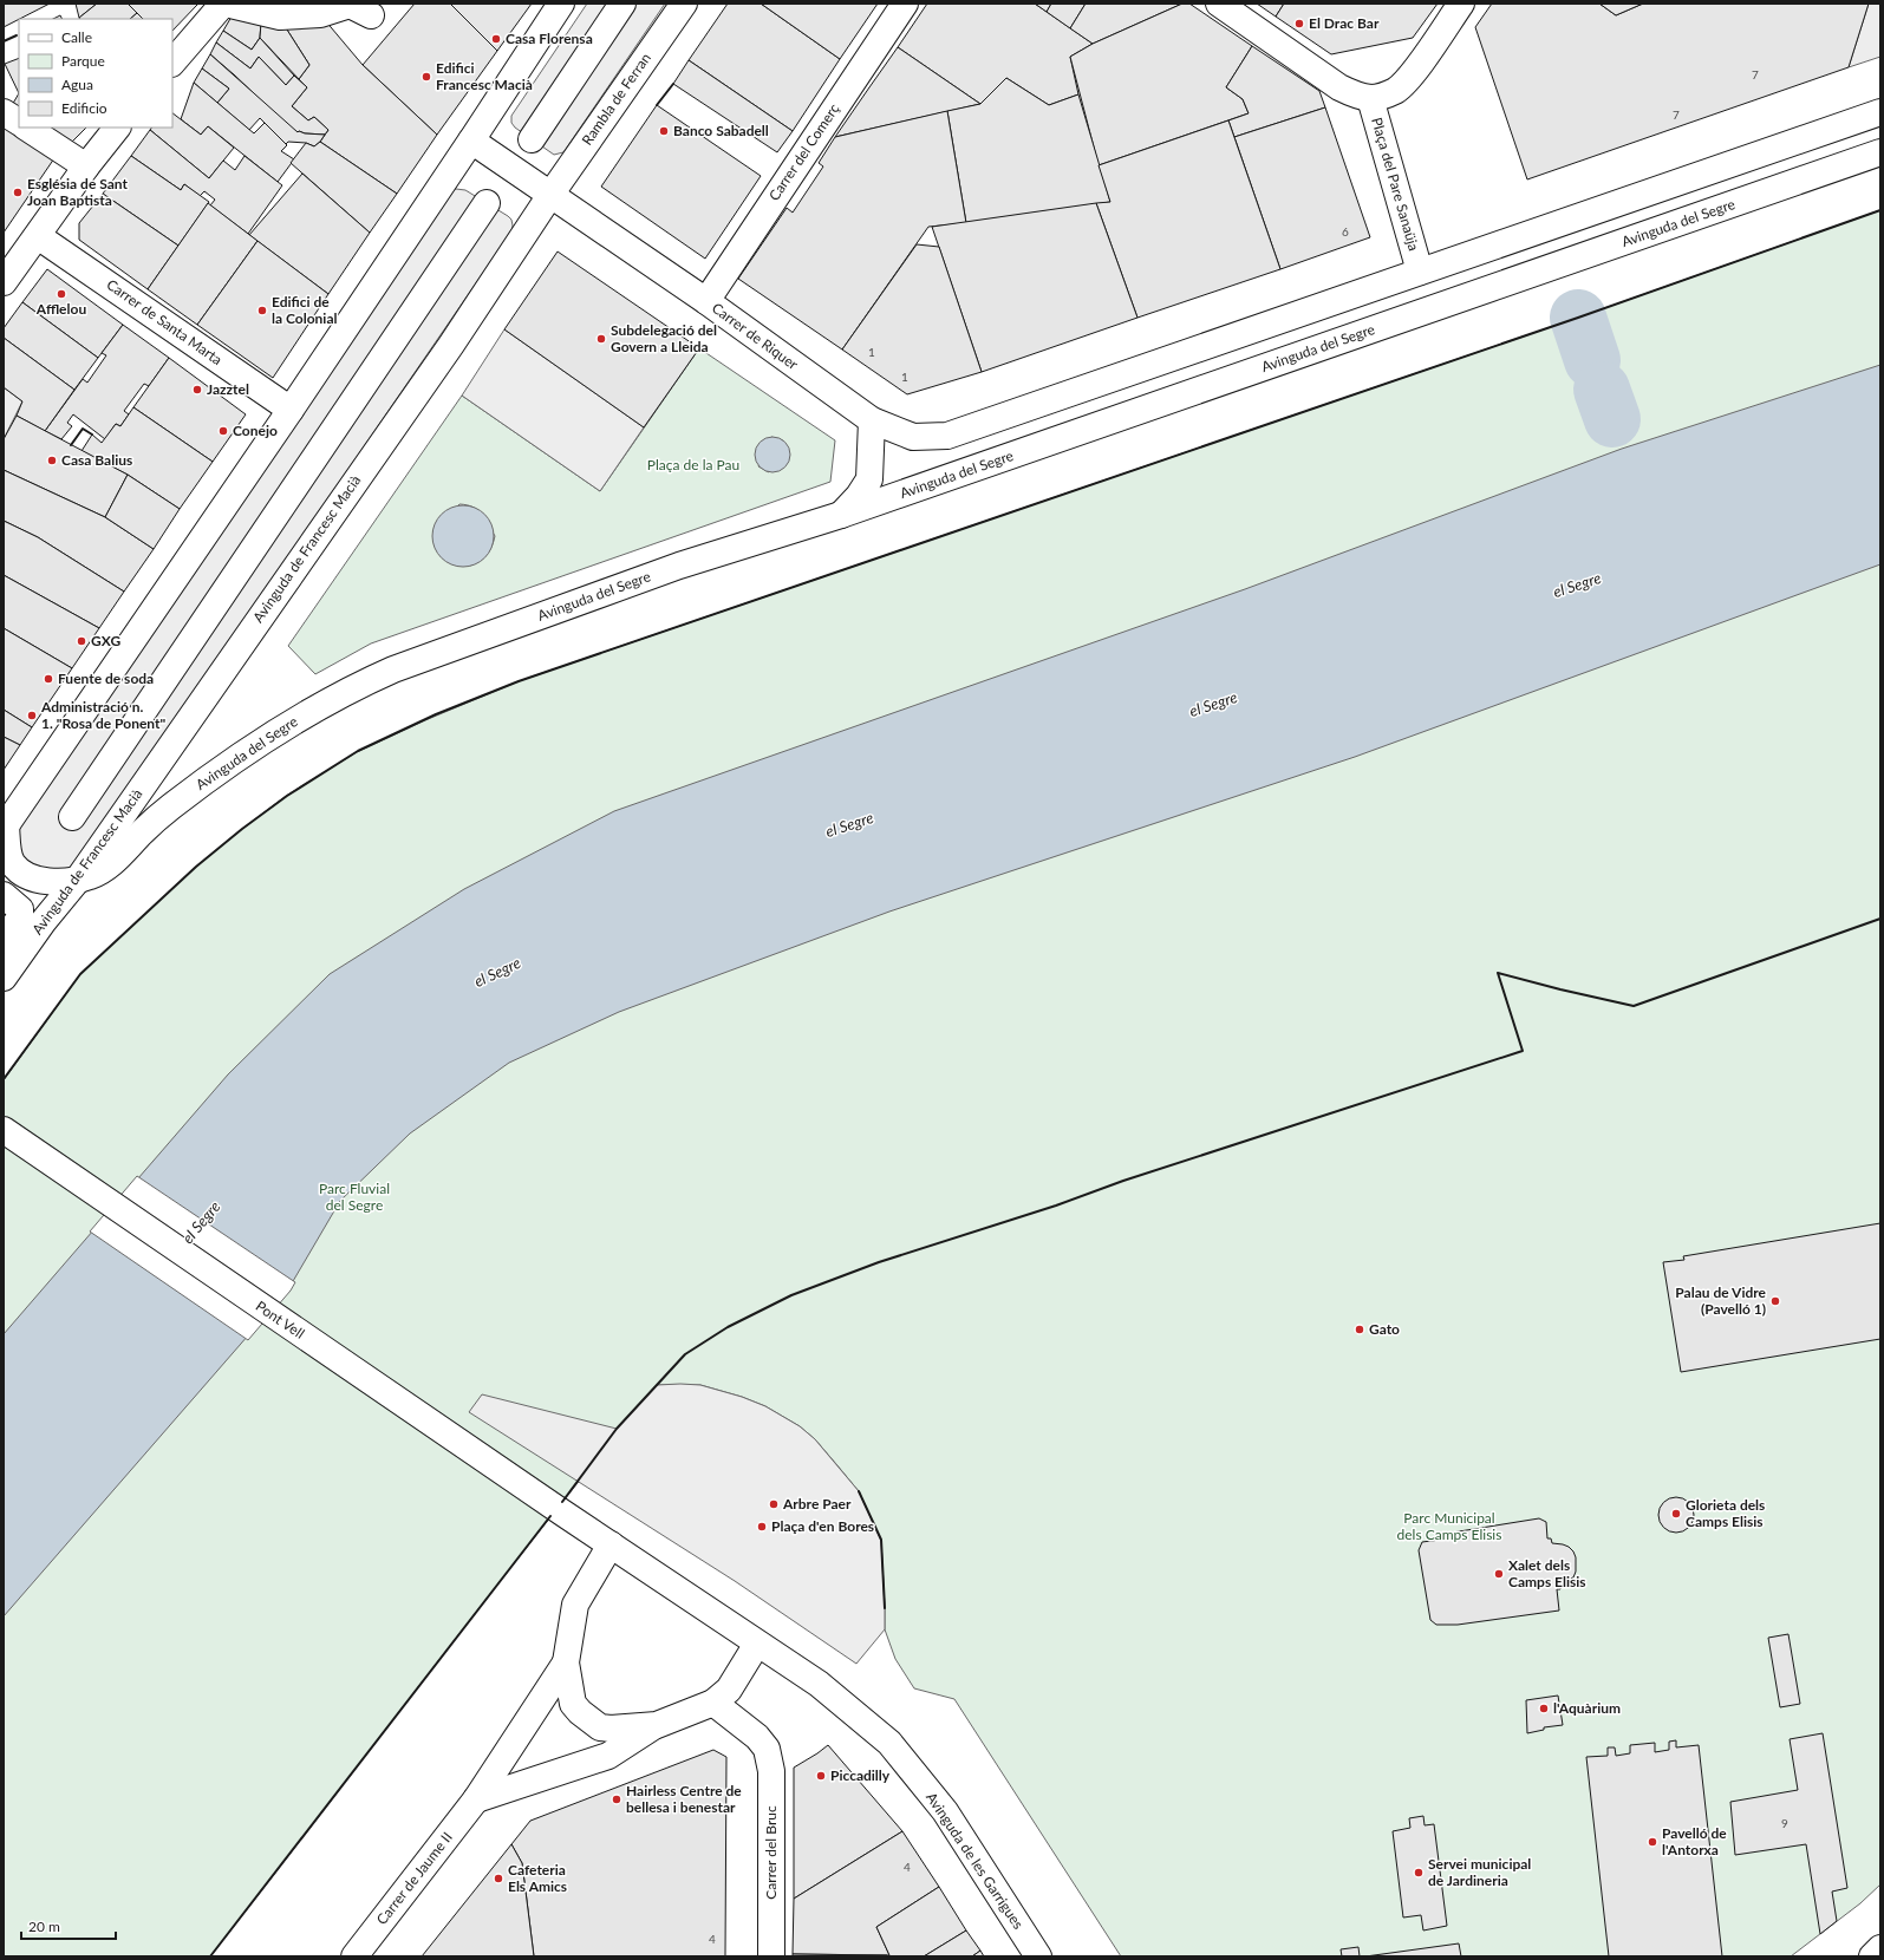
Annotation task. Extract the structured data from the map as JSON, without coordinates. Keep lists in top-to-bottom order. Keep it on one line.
{"streets":{"main road":["Rambla de Ferran","Carrer del Comerç","Plaça del Pare Sanaüja","Avinguda del Segre","Carrer de Santa Marta","Carrer de Riquer","Avinguda de Francesc Macià","Pont Vell","Carrer del Bruc","Avinguda de les Garrigues","Carrer de Jaume II"]},"crossings":[["Rambla de Ferran","Carrer de Riquer"],["Rambla de Ferran","Avinguda de Francesc Macià"],["Carrer del Comerç","Carrer de Riquer"],["Avinguda del Segre","Avinguda de Francesc Macià"],["Carrer de Riquer","Avinguda de Francesc Macià"],["Pont Vell","Carrer de Jaume II"],["Carrer del Bruc","Carrer de Jaume II"],["Avinguda de les Garrigues","Carrer de Jaume II"]],"water":["el Segre"],"parks":["Plaça de la Pau","Parc Fluvial del Segre","Parc Municipal dels Camps Elisis"],"places":["El Drac Bar","Casa Florensa","Edifici Francesc Macià","Banco Sabadell","Església de Sant Joan Baptista","Afflelou","Edifici de la Colonial","Subdelegació del Govern a Lleida","Jazztel","Conejo","Casa Balius","GXG","Fuente de soda","Administració n. 1. \"Rosa de Ponent\"","Palau de Vidre (Pavelló 1)","Gato","Arbre Paer","Glorieta dels Camps Elisis","Plaça d'en Bores","Xalet dels Camps Elisis","l'Aquàrium","Piccadilly","Hairless Centre de bellesa i benestar","Pavelló de l'Antorxa","Servei municipal de Jardineria","Cafeteria Els Amics"],"house_numbers":["7","7","6","1","1","9","4","4"],"legend":["Calle","Parque","Agua","Edificio"],"scale_bar":"20 m"}
